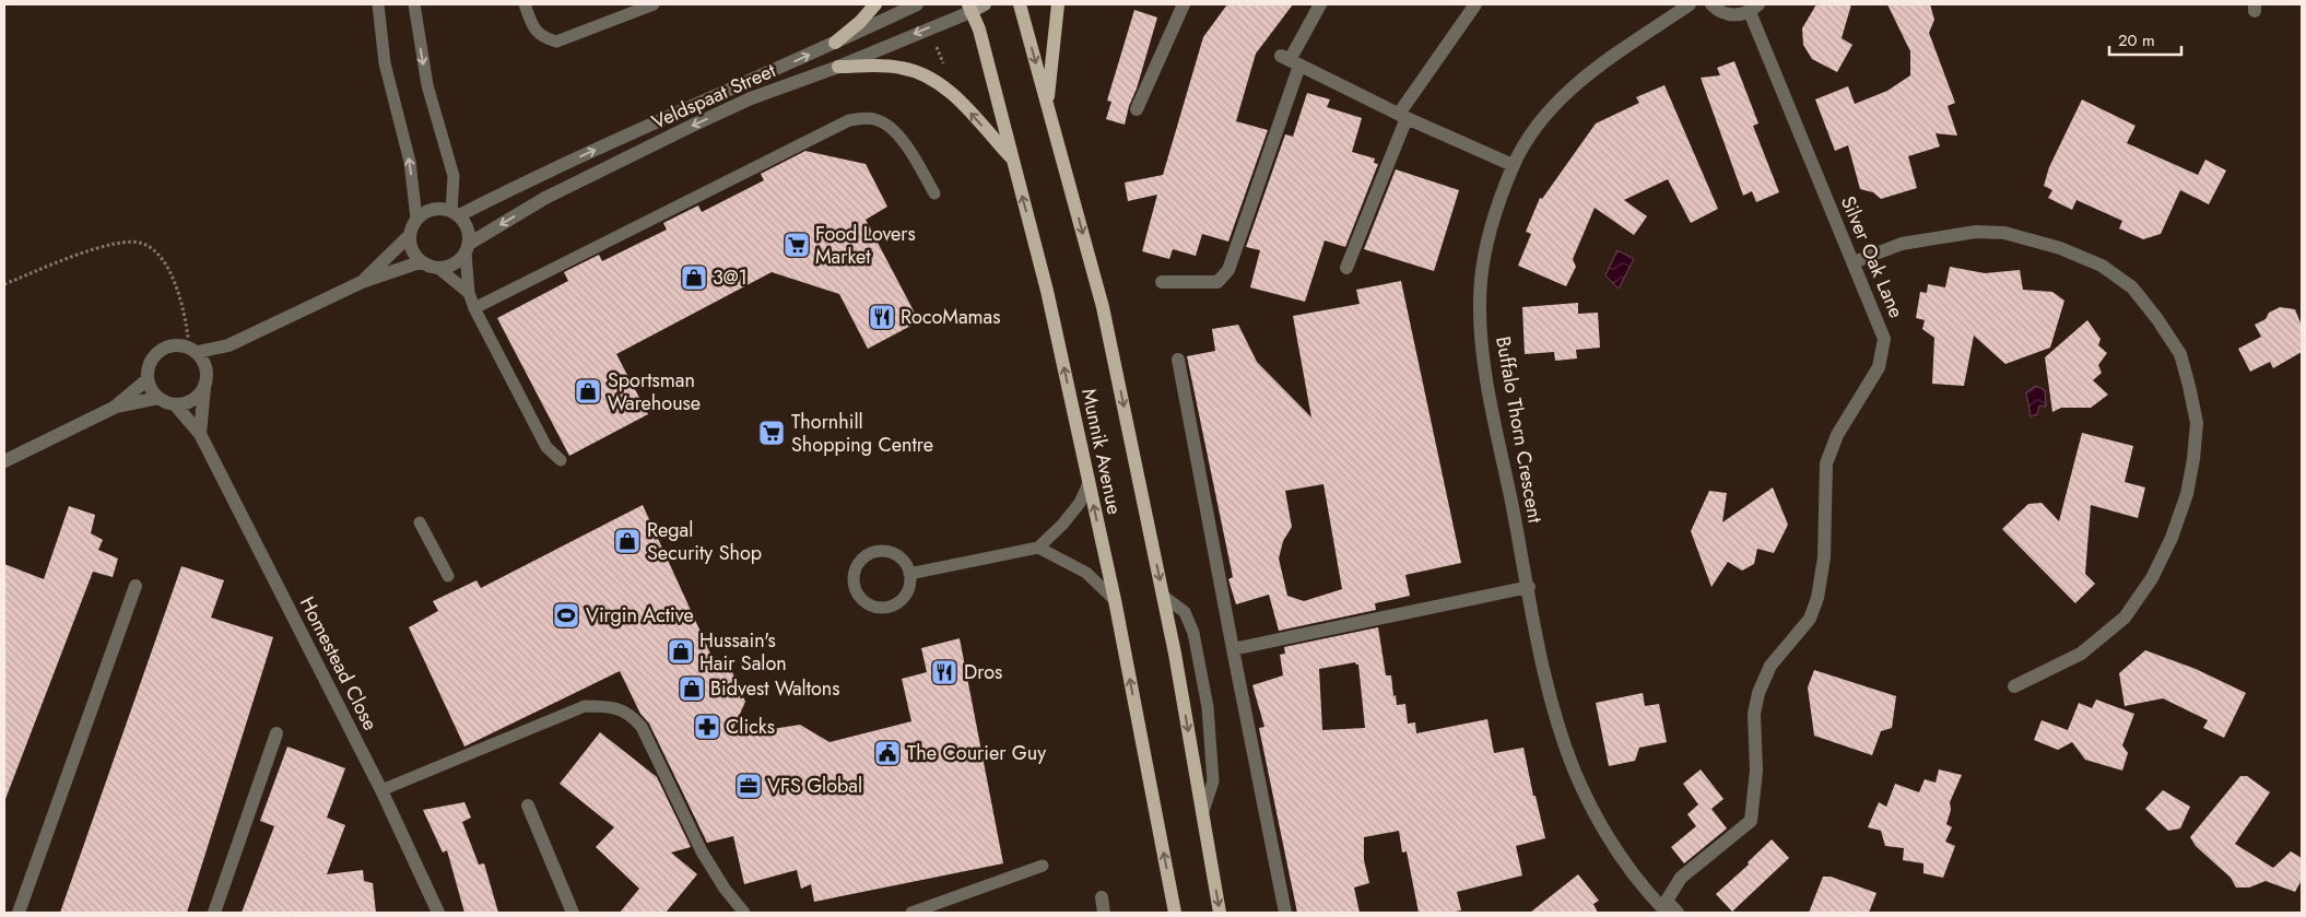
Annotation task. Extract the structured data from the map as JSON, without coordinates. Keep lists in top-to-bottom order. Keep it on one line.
{"streets":{"main road":["Munnik Avenue"],"street":["Veldspaat Street","Silver Oak Lane","Buffalo Thorn Crescent","Homestead Close"]},"crossings":[["Veldspaat Street","Munnik Avenue"]],"places":{"supermarket":["Food Lovers Market","Thornhill Shopping Centre"],"shop":["3@1","Sportsman Warehouse","Regal Security Shop","Hussain's Hair Salon","Bidvest Waltons"],"restaurant":["RocoMamas","Dros"],"sports":["Virgin Active"],"pharmacy":["Clicks"],"public building":["The Courier Guy"],"office":["VFS Global"]},"scale_bar":"20 m"}
